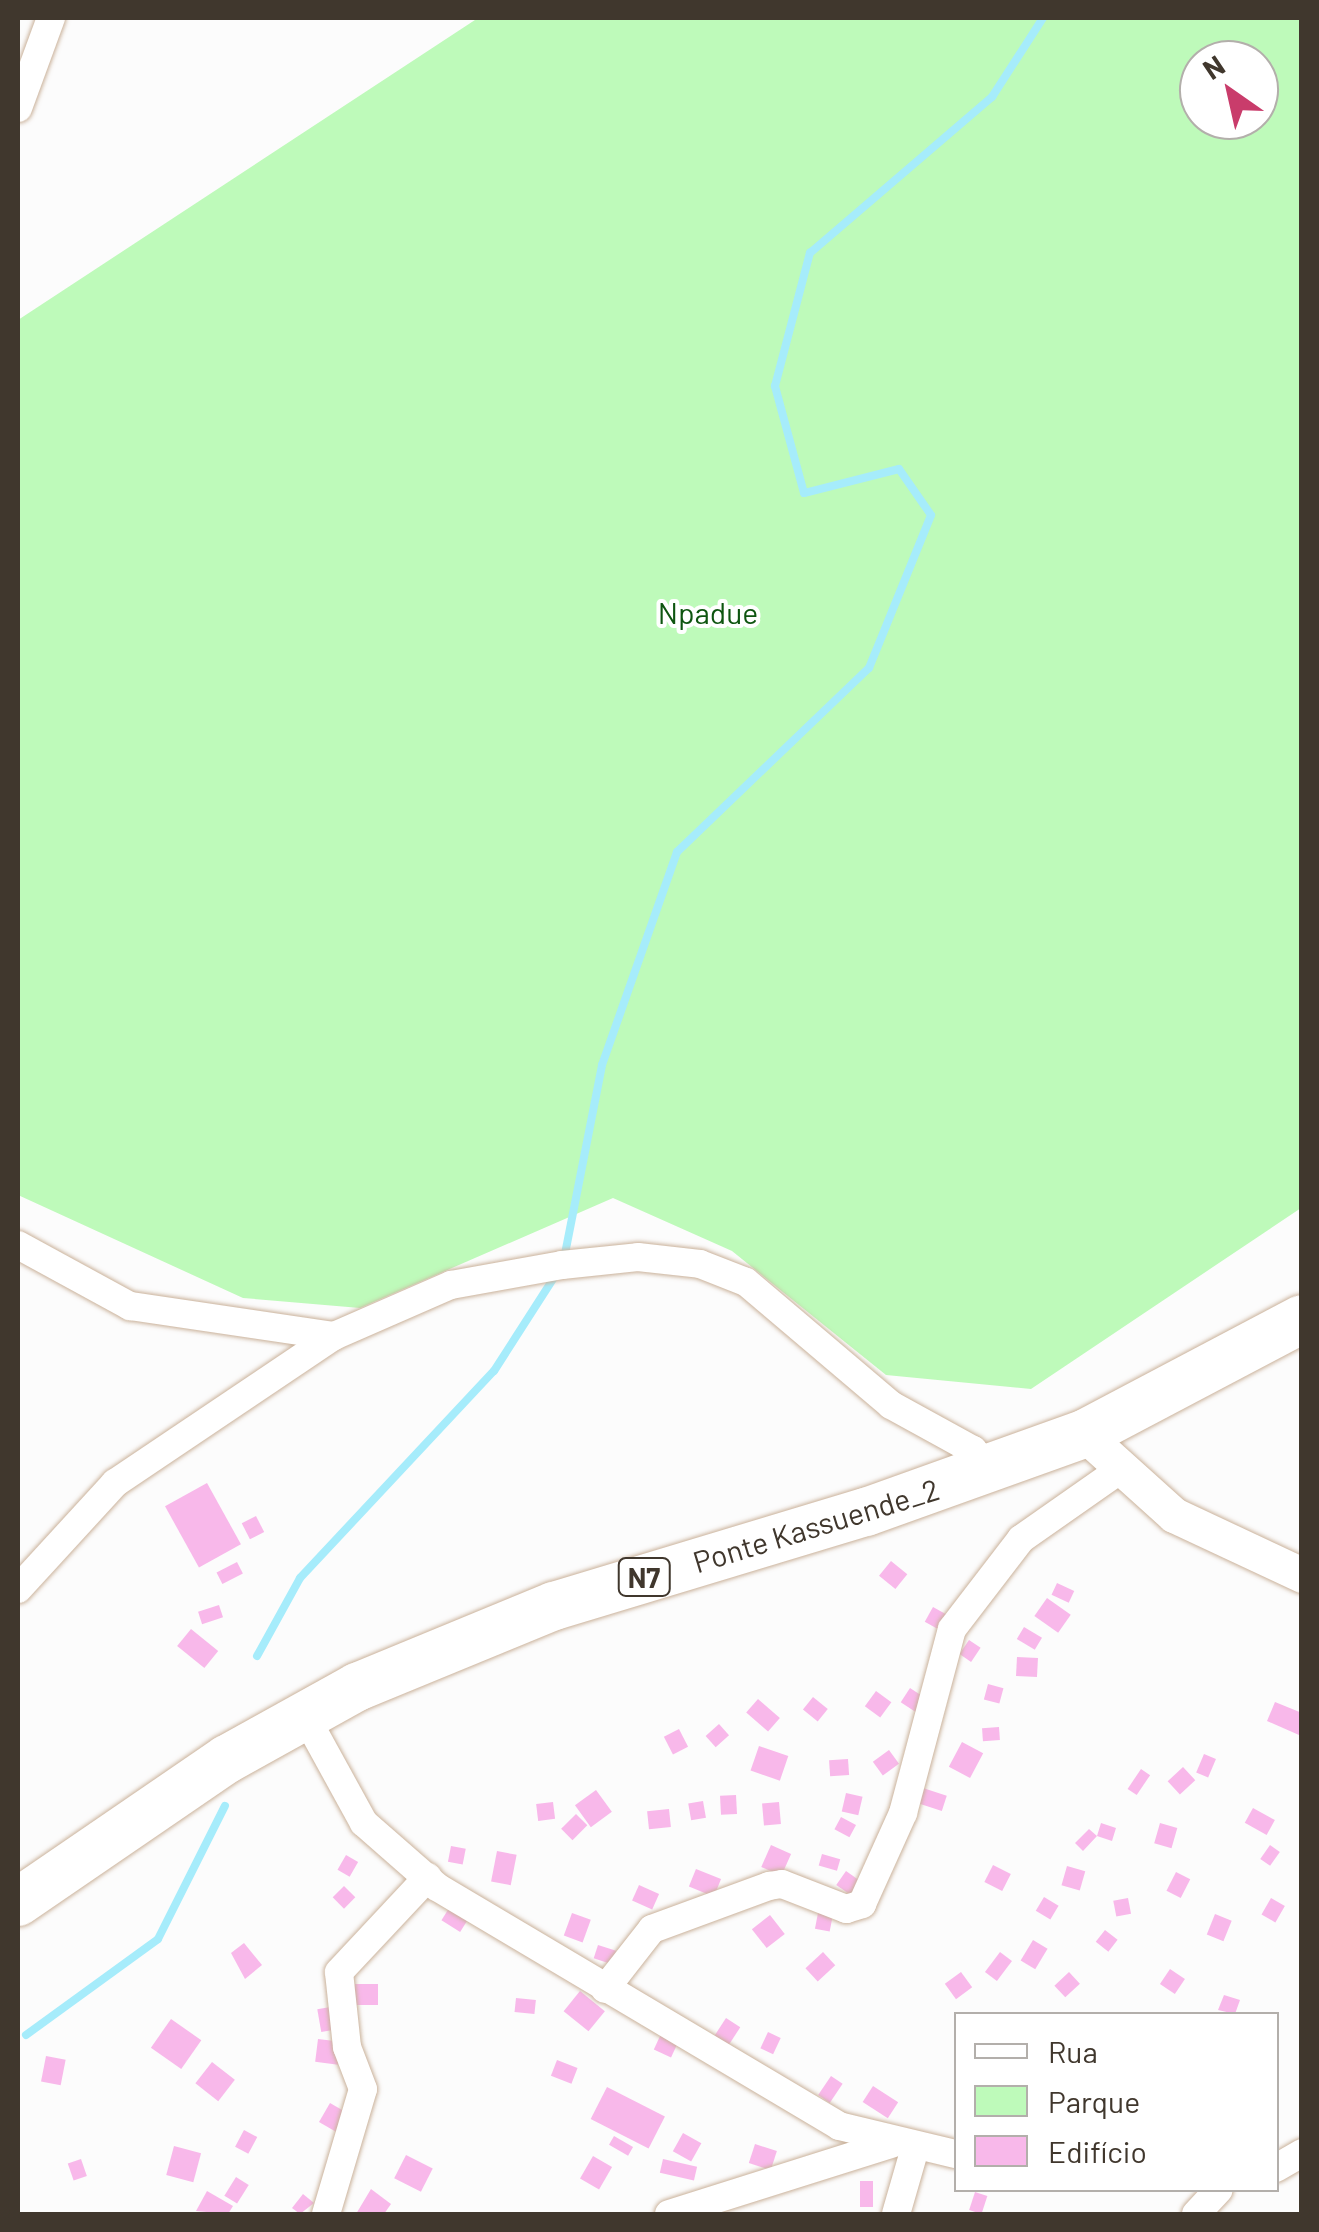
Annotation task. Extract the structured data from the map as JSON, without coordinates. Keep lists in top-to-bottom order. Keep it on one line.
{"streets":{"highway":["Ponte Kassuende_2","N7"]},"parks":["Npadue"],"legend":["Rua","Parque","Edifício"],"north":"top left"}
